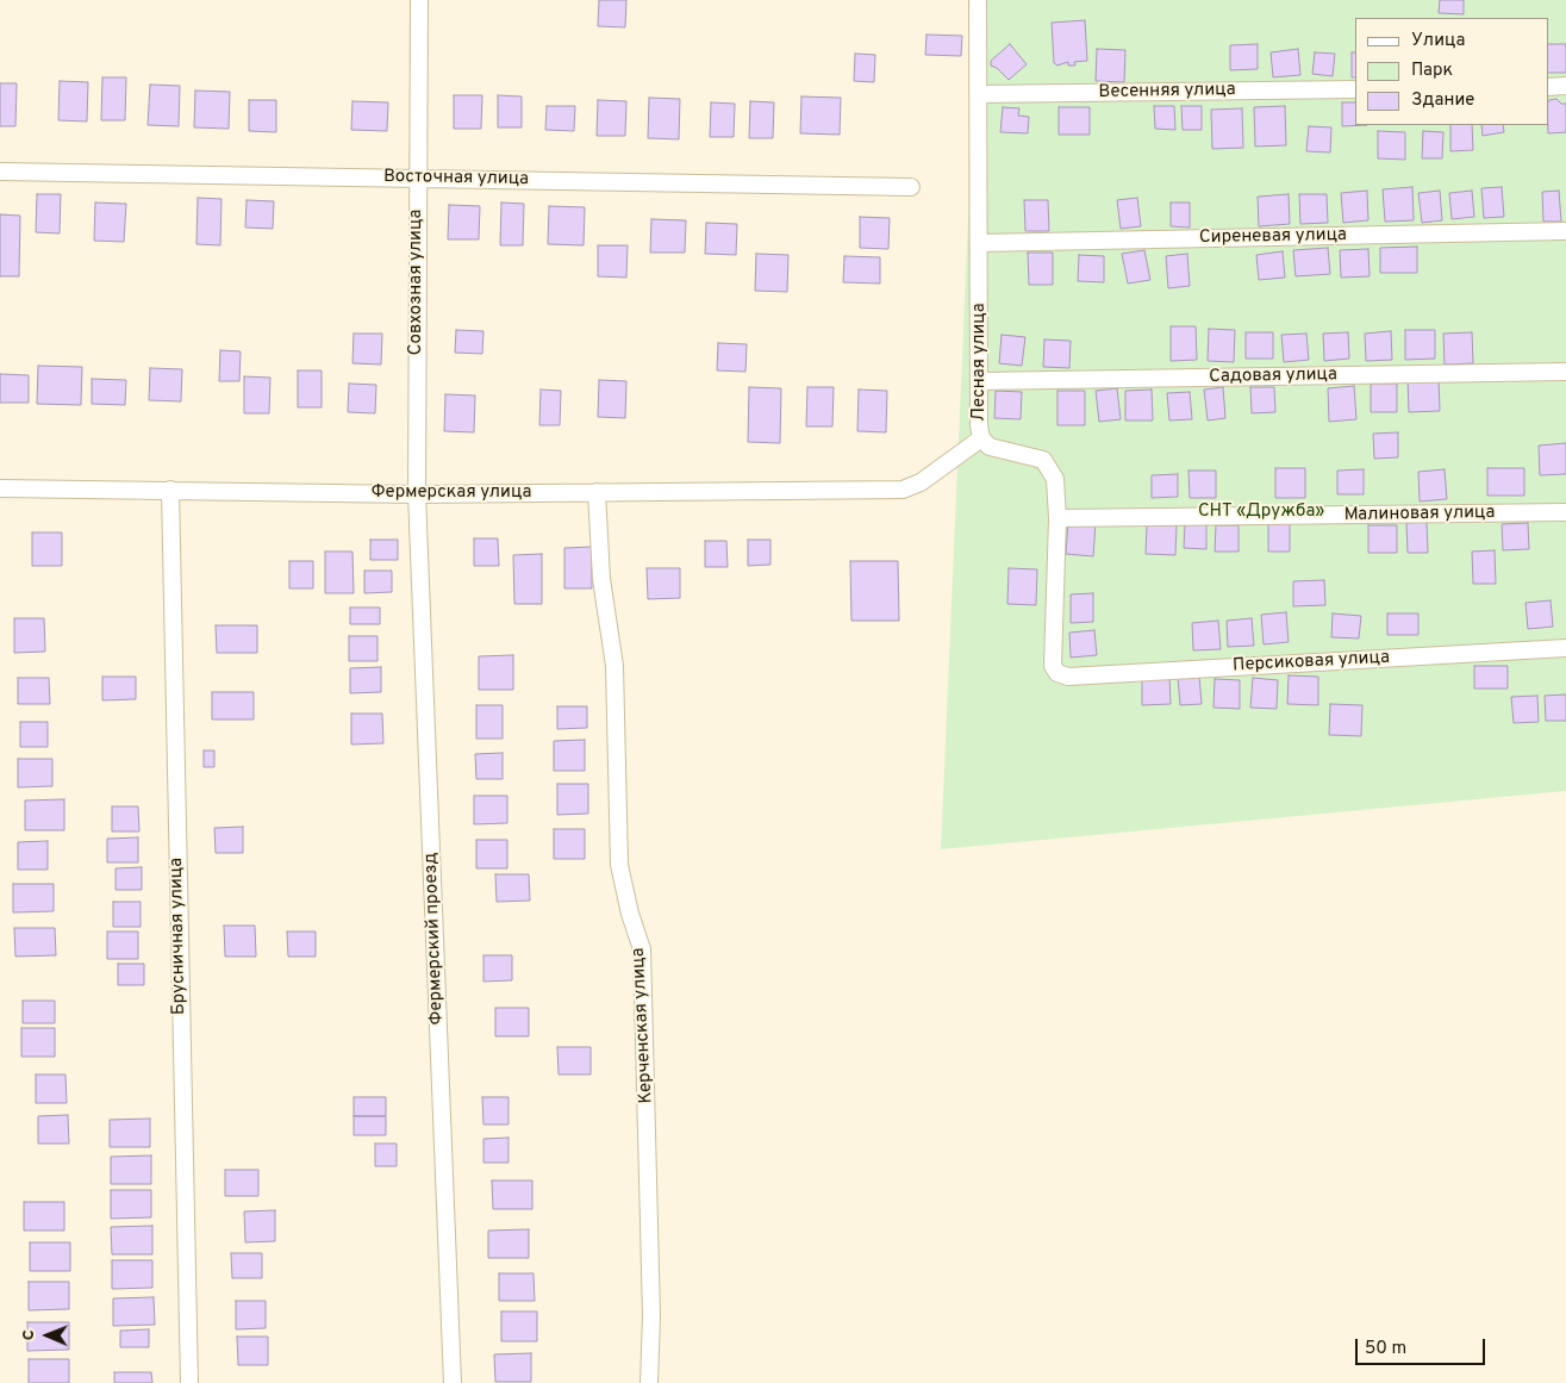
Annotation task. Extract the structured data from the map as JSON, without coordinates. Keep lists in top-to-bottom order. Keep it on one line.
{"streets":{"street":["Весенняя улица","Восточная улица","Сиреневая улица","Совхозная улица","Лесная улица","Садовая улица","Фермерская улица","Малиновая улица","Персиковая улица","Брусничная улица","Фермерский проезд","Керченская улица"]},"crossings":[["Весенняя улица","Лесная улица"],["Восточная улица","Совхозная улица"],["Сиреневая улица","Лесная улица"],["Совхозная улица","Фермерская улица"],["Совхозная улица","Фермерский проезд"],["Лесная улица","Садовая улица"],["Лесная улица","Фермерская улица"],["Лесная улица","Малиновая улица"],["Лесная улица","Персиковая улица"],["Фермерская улица","Брусничная улица"],["Фермерская улица","Фермерский проезд"],["Фермерская улица","Керченская улица"]],"parks":["СНТ «Дружба»"],"legend":["Улица","Парк","Здание"],"scale_bar":"50 m","north":"left"}
